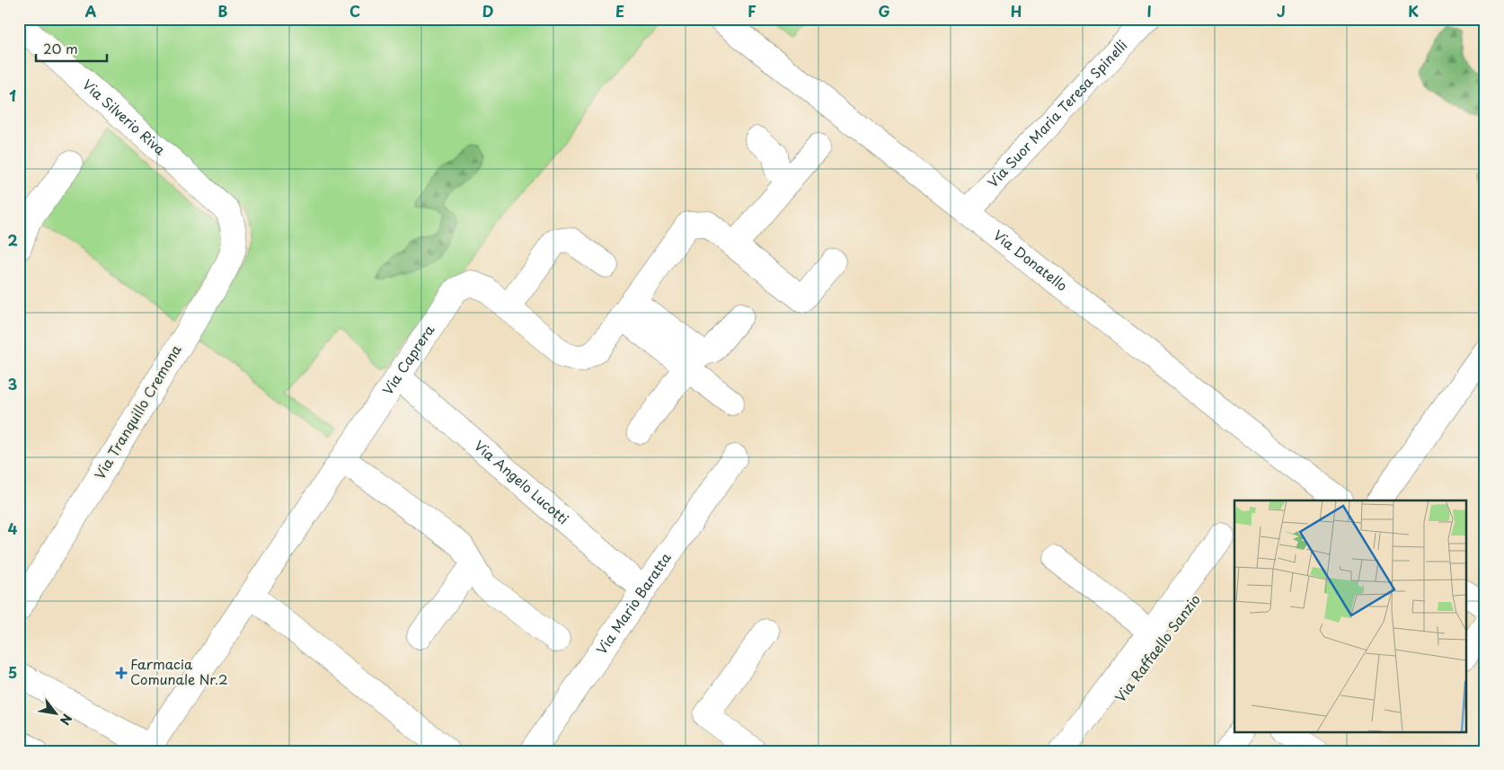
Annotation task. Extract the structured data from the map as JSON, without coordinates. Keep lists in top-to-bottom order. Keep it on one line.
{"streets":{"street":["Via Suor Maria Teresa Spinelli","Via Silverio Riva","Via Donatello","Via Caprera","Via Tranquillo Cremona","Via Angelo Lucotti","Via Mario Baratta","Via Raffaello Sanzio"]},"crossings":[["Via Suor Maria Teresa Spinelli","Via Donatello"],["Via Silverio Riva","Via Tranquillo Cremona"],["Via Caprera","Via Angelo Lucotti"],["Via Angelo Lucotti","Via Mario Baratta"]],"places":{"health":["Farmacia Comunale Nr.2"]},"scale_bar":"20 m","north":"bottom right","grid":{"columns":["A","B","C","D","E","F","G","H","I","J","K"],"rows":["1","2","3","4","5"]}}
